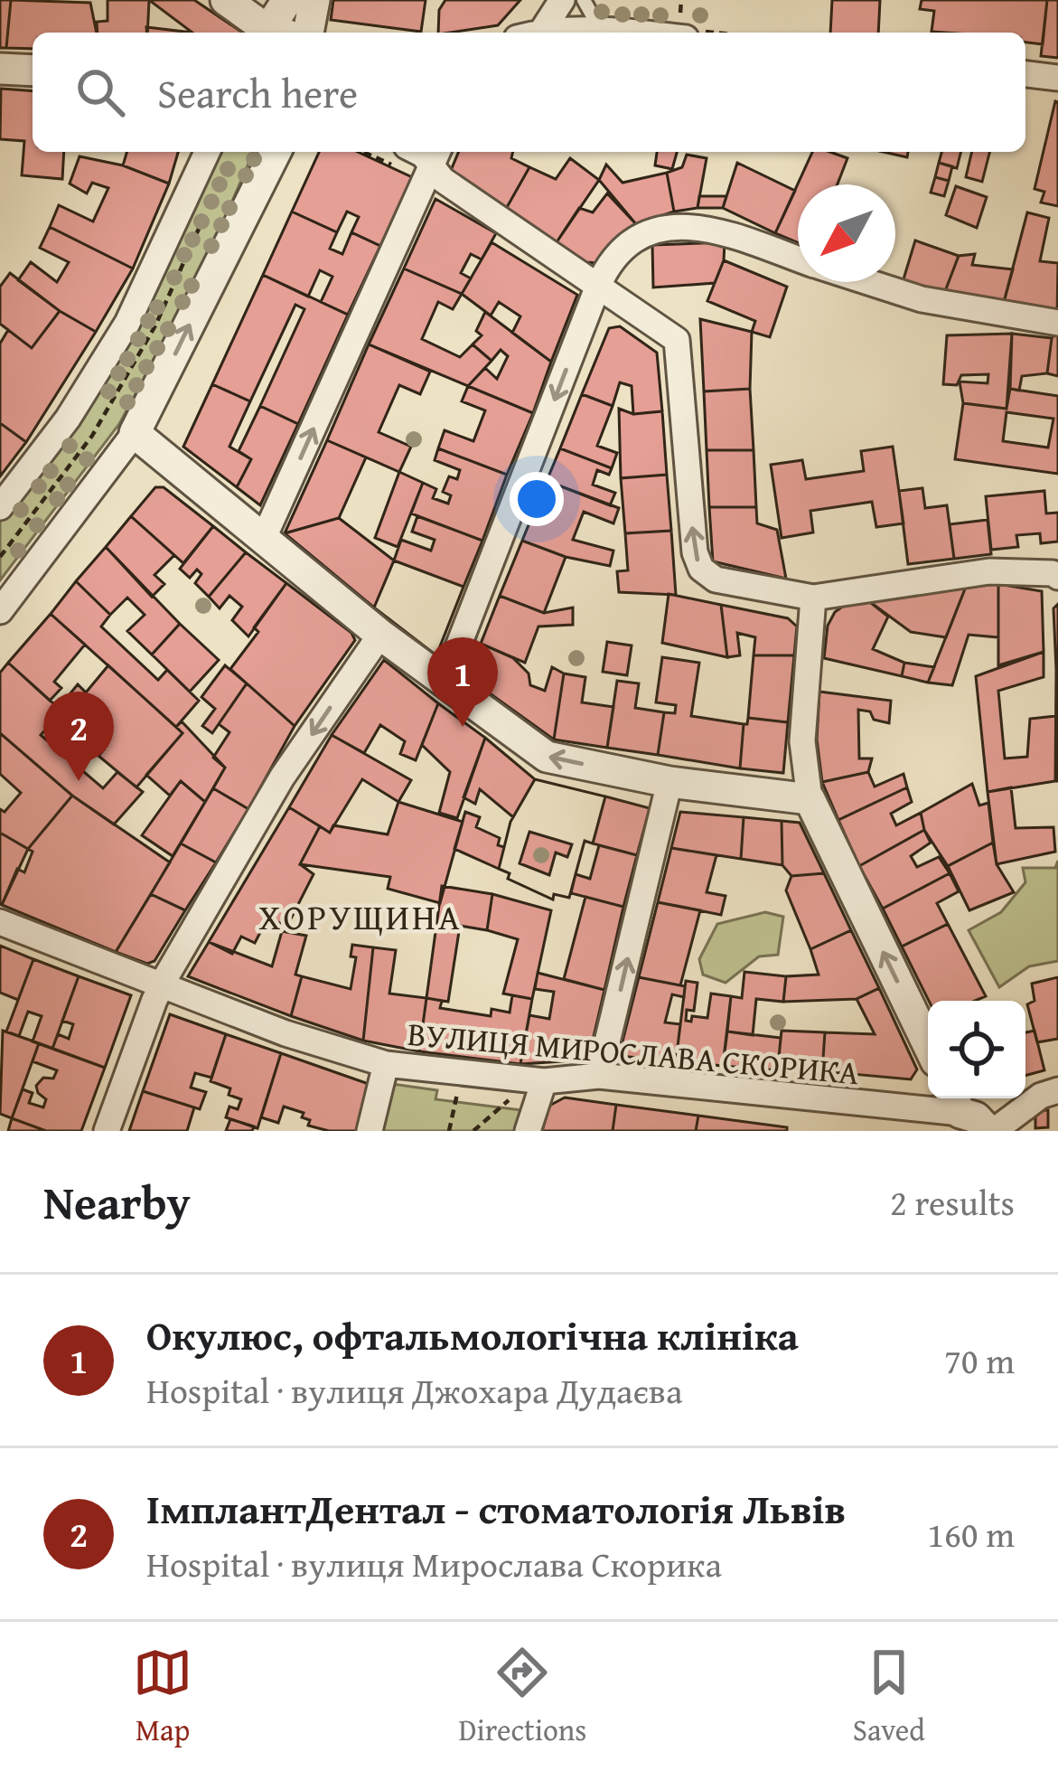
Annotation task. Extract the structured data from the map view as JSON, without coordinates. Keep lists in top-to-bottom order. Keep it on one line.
{"streets":{"street":["ВУЛИЦЯ МИРОСЛАВА СКОРИКА"]},"districts":["ХОРУЩИНА"],"north":"bottom left","page":{"search":"Search here","pins":["1","2"],"heading":["Nearby","2 results"],"list":[{"mark":"1","name":"Окулюс, офтальмологічна клініка","note":"Hospital · вулиця Джохара Дудаєва","value":"70 m"},{"mark":"2","name":"ІмплантДентал - стоматологія Львів","note":"Hospital · вулиця Мирослава Скорика","value":"160 m"}],"nav":["Map","Directions","Saved"]}}
